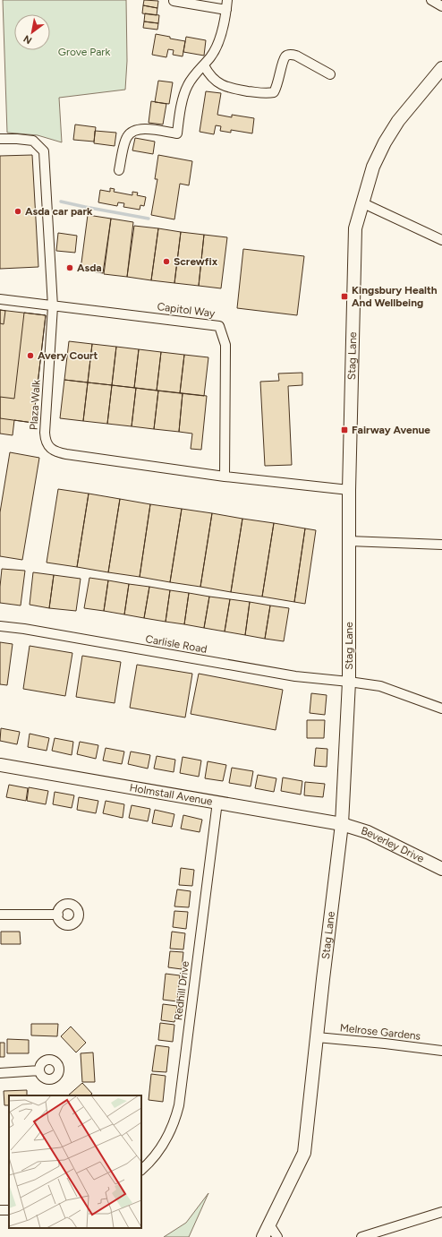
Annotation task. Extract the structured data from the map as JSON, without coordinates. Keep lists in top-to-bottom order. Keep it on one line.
{"streets":{"street":["Capitol Way","Stag Lane","Plaza Walk","Carlisle Road","Holmstall Avenue","Beverley Drive","Redhill Drive","Melrose Gardens"]},"crossings":[["Capitol Way","Plaza Walk"],["Stag Lane","Plaza Walk"],["Stag Lane","Carlisle Road"],["Stag Lane","Holmstall Avenue"],["Stag Lane","Beverley Drive"],["Stag Lane","Melrose Gardens"],["Holmstall Avenue","Beverley Drive"],["Holmstall Avenue","Redhill Drive"]],"parks":["Grove Park"],"places":{"other":["Asda car park","Screwfix","Asda","Avery Court"],"transit":["Kingsbury Health And Wellbeing","Fairway Avenue"]},"north":"bottom left"}
